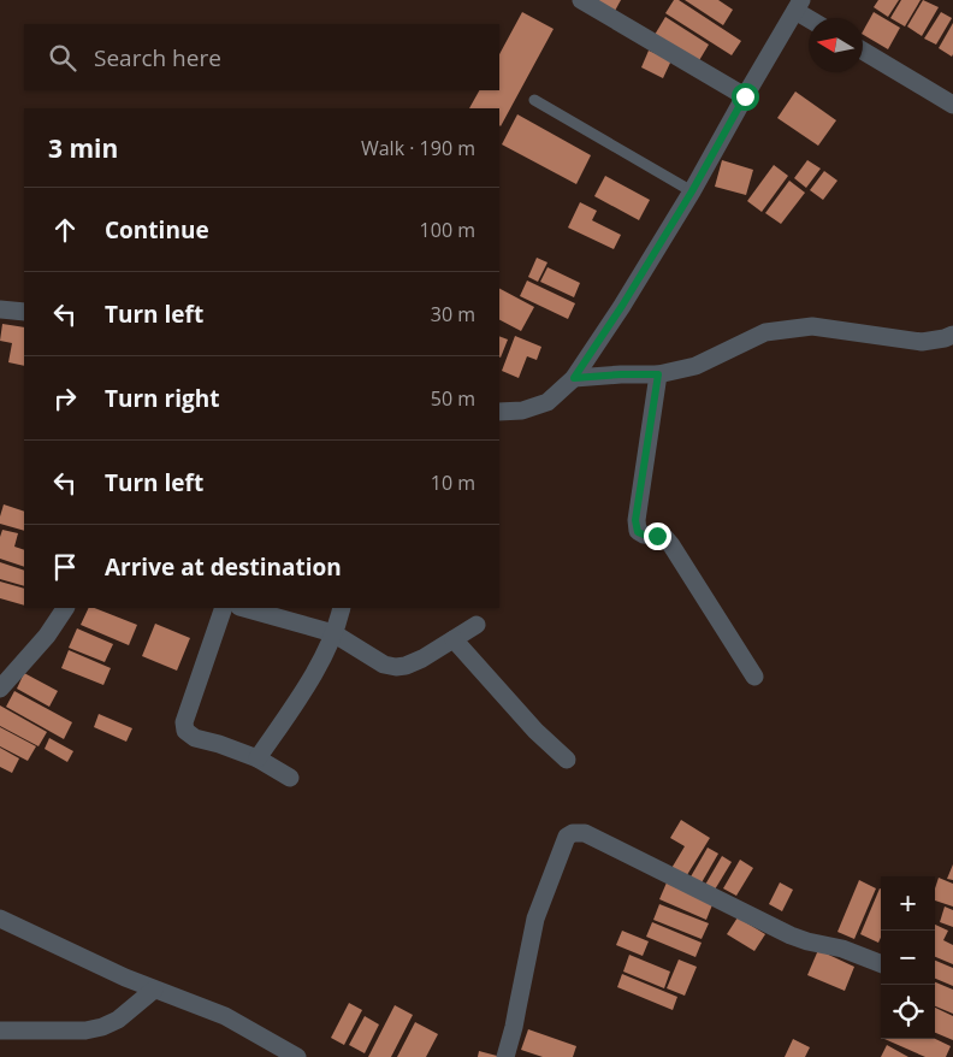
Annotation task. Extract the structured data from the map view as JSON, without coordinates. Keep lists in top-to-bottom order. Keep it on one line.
{"north":"left","page":{"search":"Search here","heading":["3 min","Walk · 190 m"],"list":[["Continue","100 m"],["Turn left","30 m"],["Turn right","50 m"],["Turn left","10 m"],"Arrive at destination"],"map_buttons":["+","−"]}}
